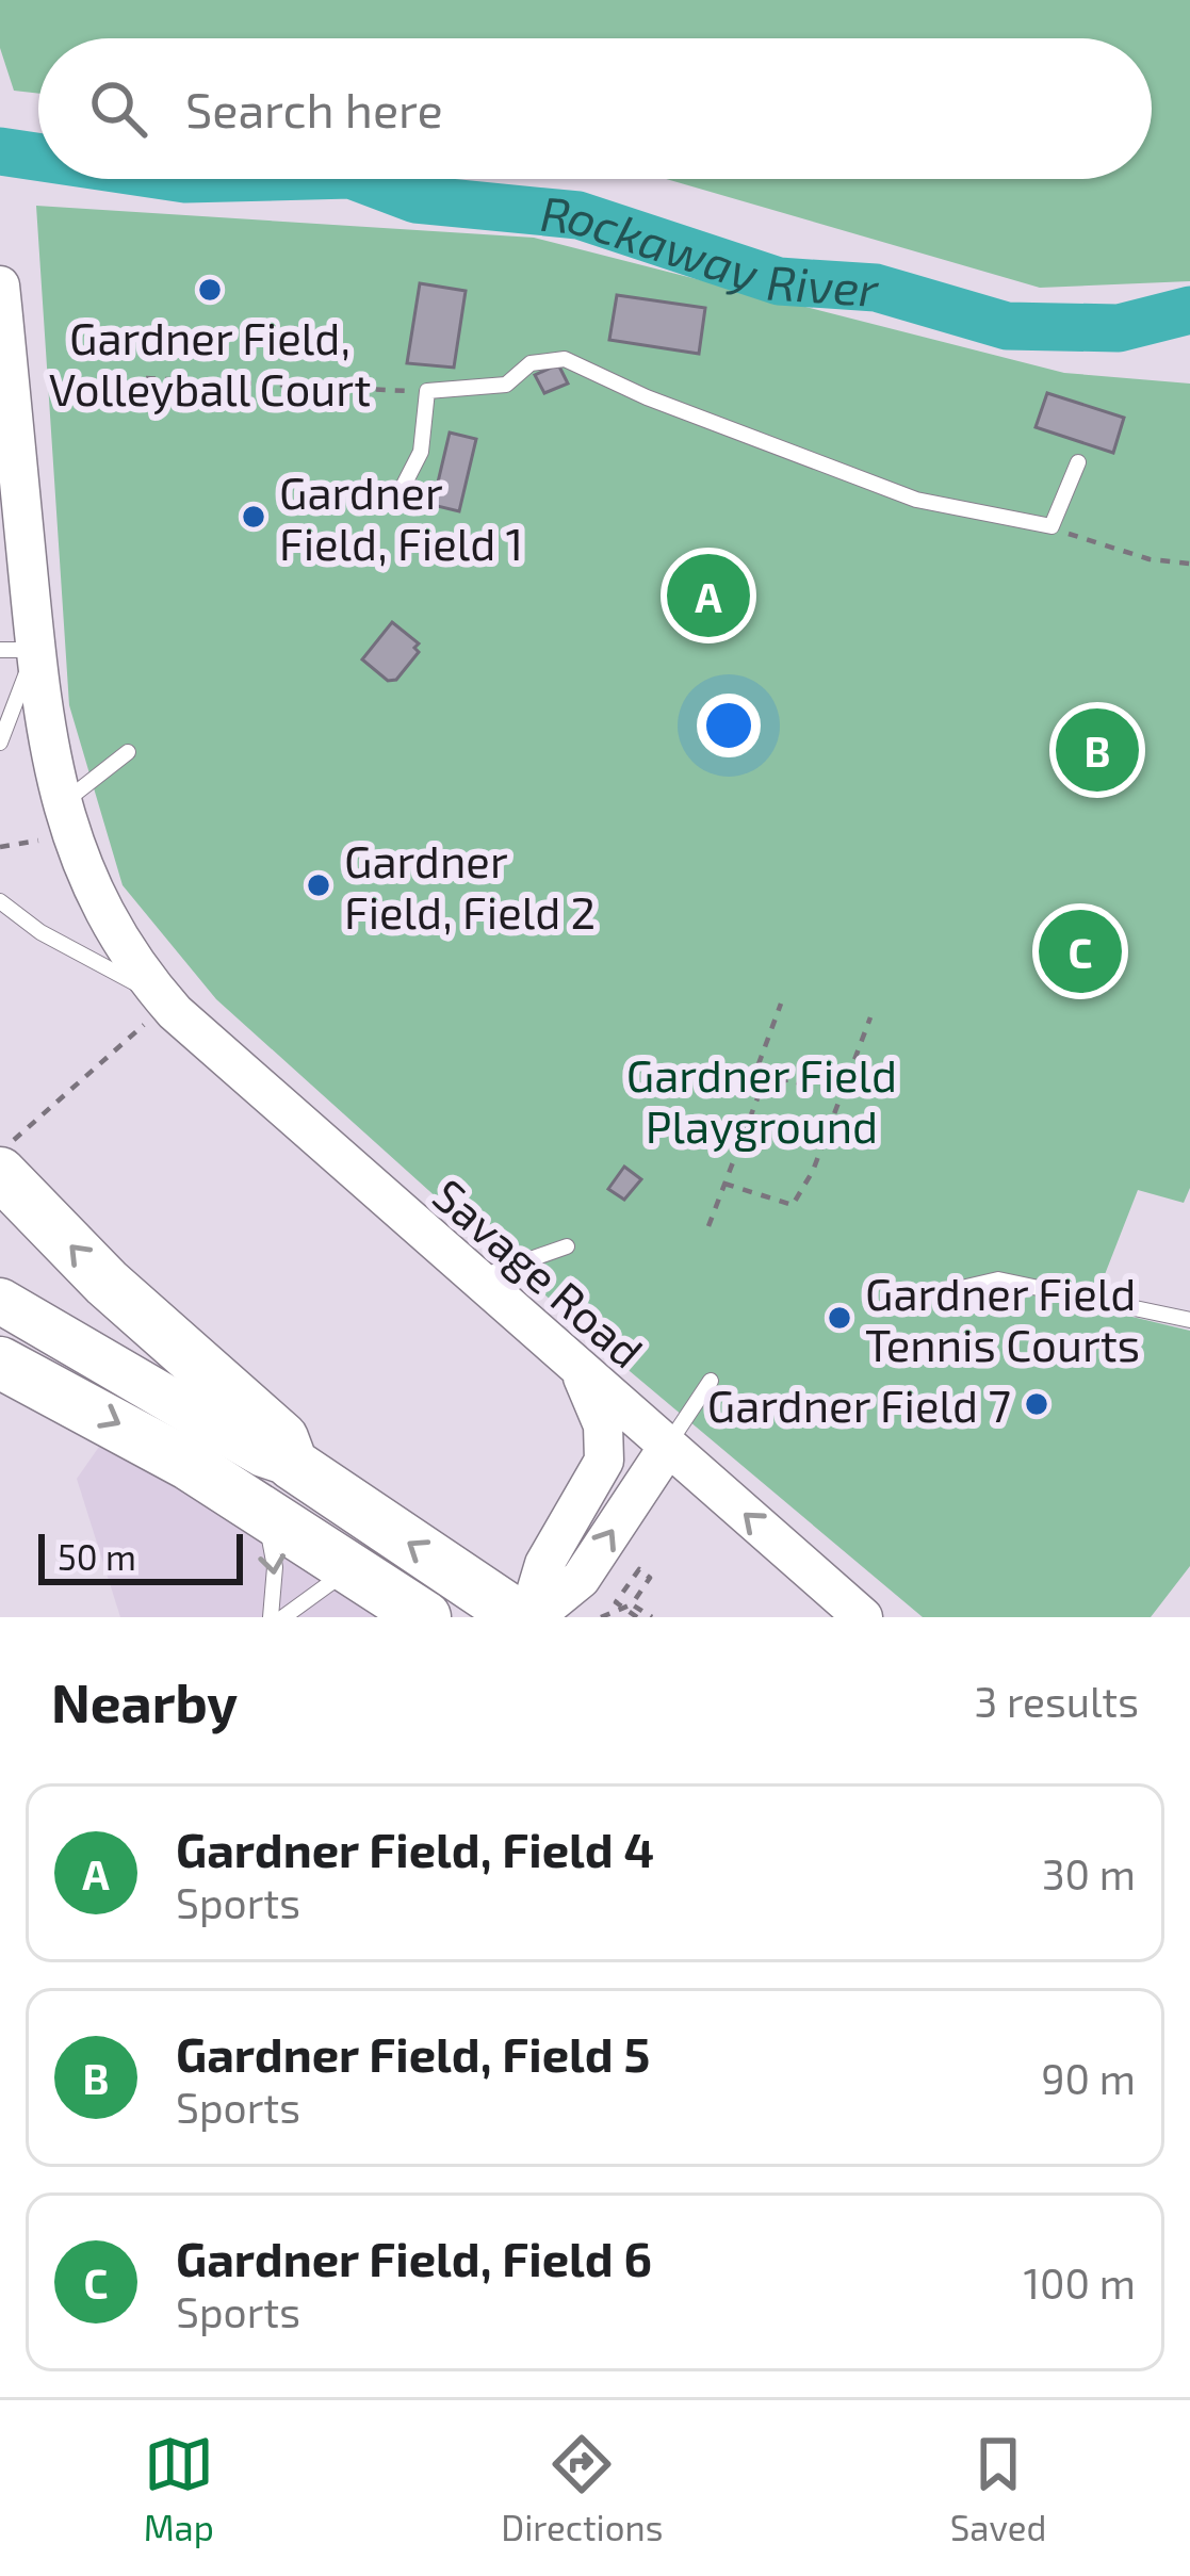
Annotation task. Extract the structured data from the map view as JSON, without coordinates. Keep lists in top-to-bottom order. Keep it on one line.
{"streets":{"street":["Savage Road"]},"water":["Rockaway River"],"parks":["Gardner Field Playground"],"places":["Gardner Field, Volleyball Court","Gardner Field, Field 1","Gardner Field, Field 2","Gardner Field Tennis Courts","Gardner Field 7"],"scale_bar":"50 m","page":{"search":"Search here","pins":["A","B","C"],"scale":"50 m","heading":["Nearby","3 results"],"list":[{"mark":"A","name":"Gardner Field, Field 4","note":"Sports","value":"30 m"},{"mark":"B","name":"Gardner Field, Field 5","note":"Sports","value":"90 m"},{"mark":"C","name":"Gardner Field, Field 6","note":"Sports","value":"100 m"}],"nav":["Map","Directions","Saved"]}}
